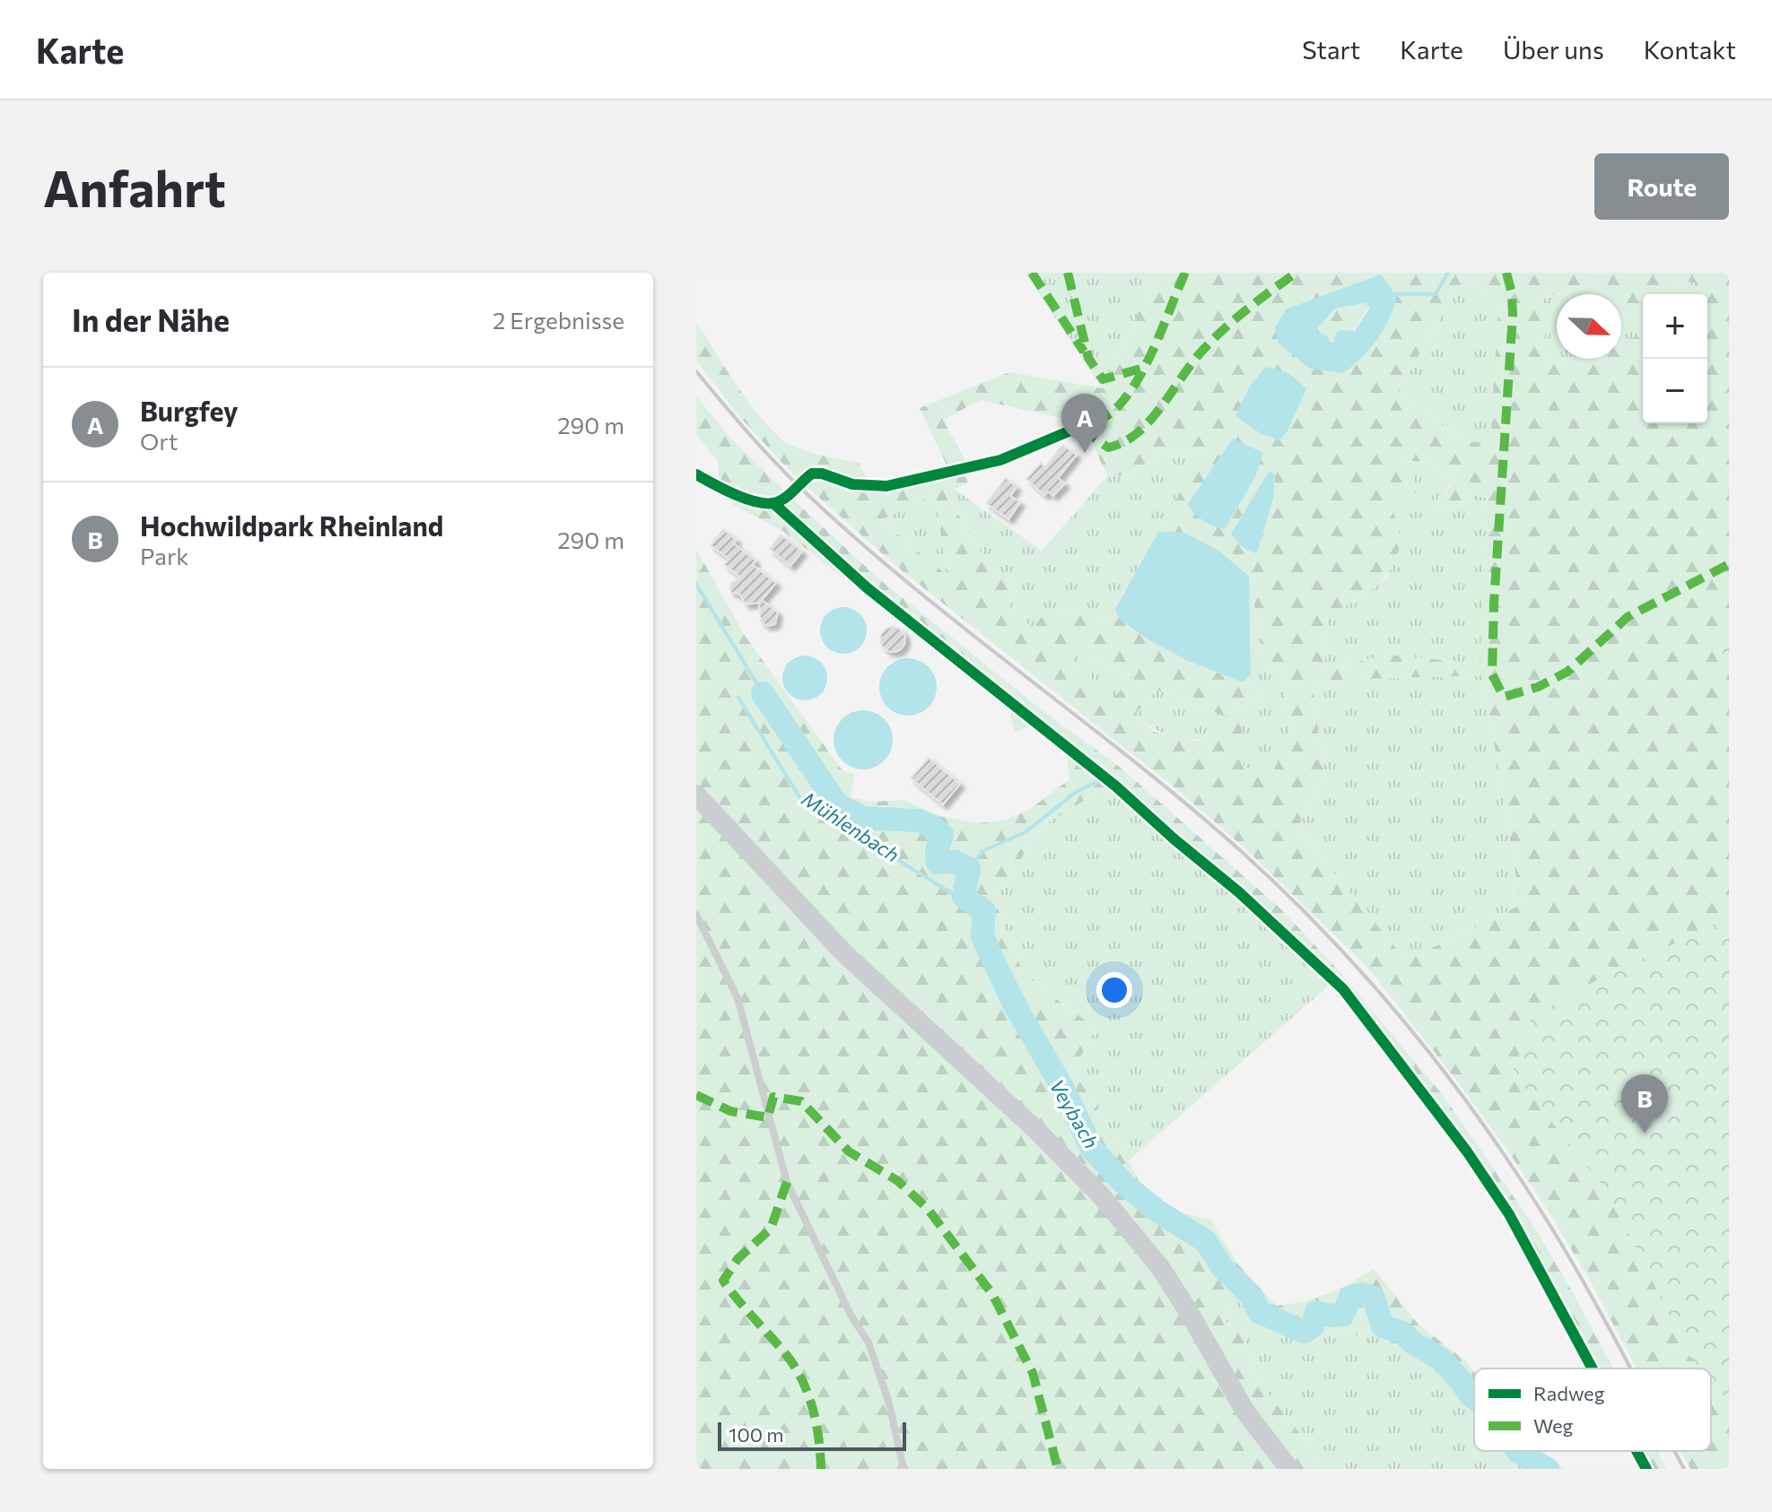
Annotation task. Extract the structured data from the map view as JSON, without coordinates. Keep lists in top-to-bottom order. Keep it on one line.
{"water":["Mühlenbach","Veybach"],"legend":["Radweg","Weg"],"scale_bar":"100 m","north":"right","page":{"header":"Karte","nav":["Start","Karte","Über uns","Kontakt"],"buttons":"Route","title":"Anfahrt","heading":["In der Nähe","2 Ergebnisse"],"map_buttons":["+","−"],"list":[{"mark":"A","name":"Burgfey","note":"Ort","value":"290 m"},{"mark":"B","name":"Hochwildpark Rheinland","note":"Park","value":"290 m"}],"pins":["A","B"],"scale":"100 m"}}
